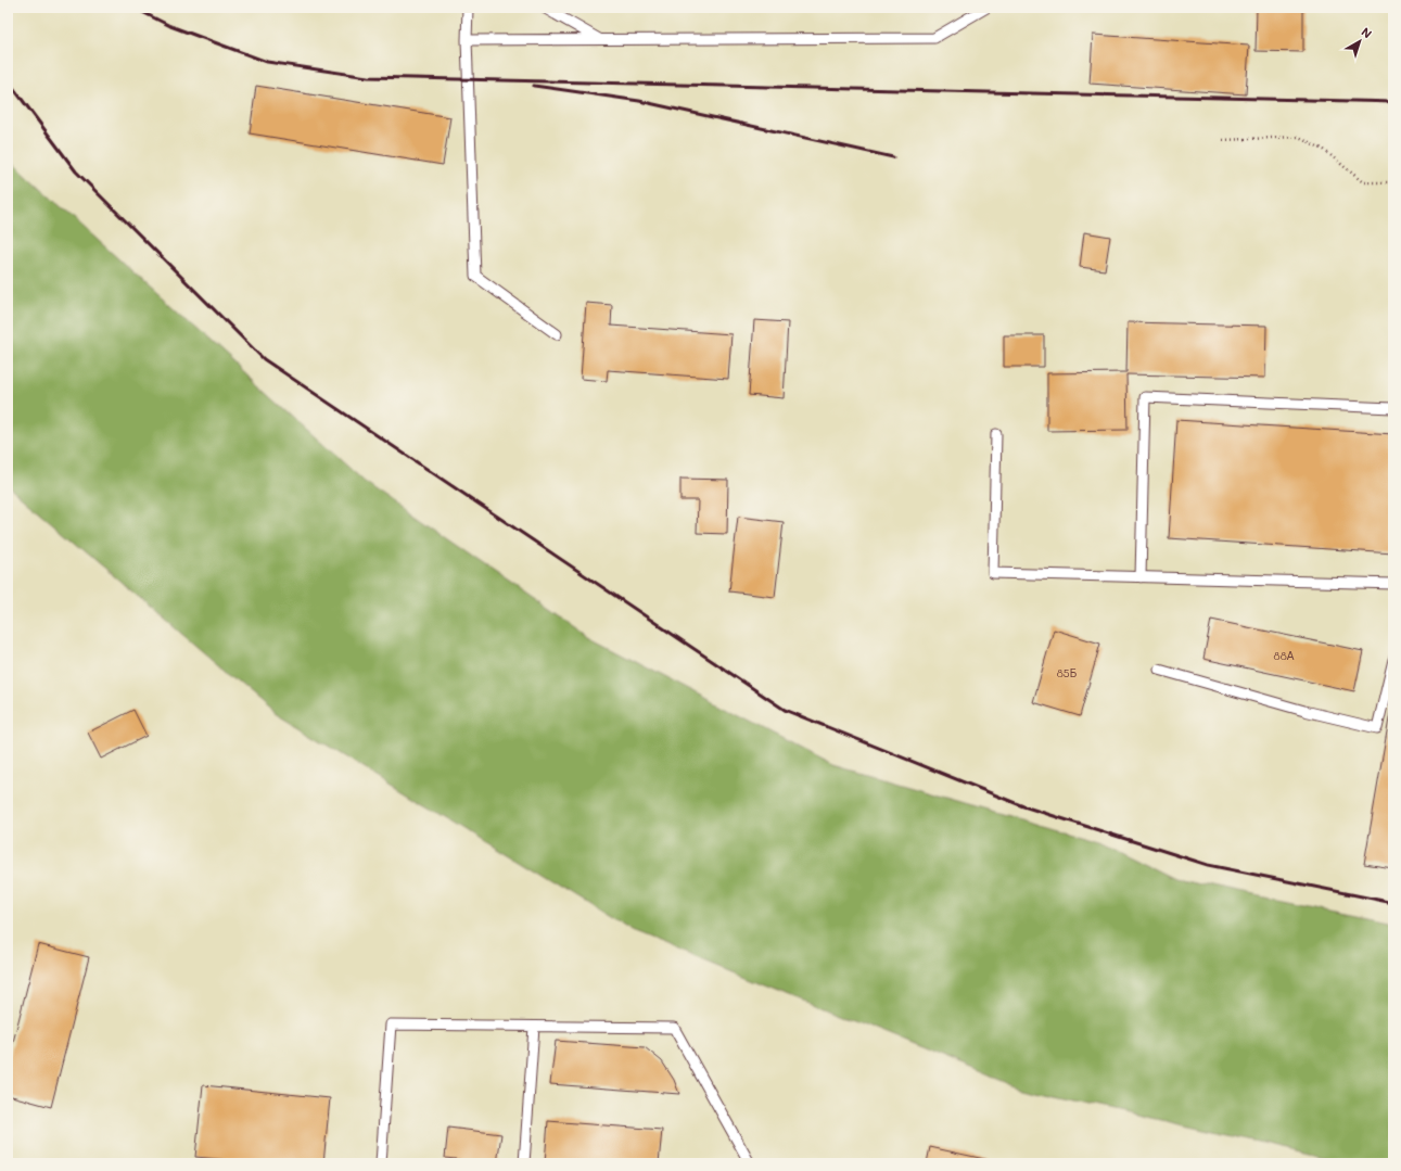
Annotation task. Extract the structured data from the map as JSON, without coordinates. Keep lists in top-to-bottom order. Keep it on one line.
{"house_numbers":["88А","85Б"],"north":"top right"}
